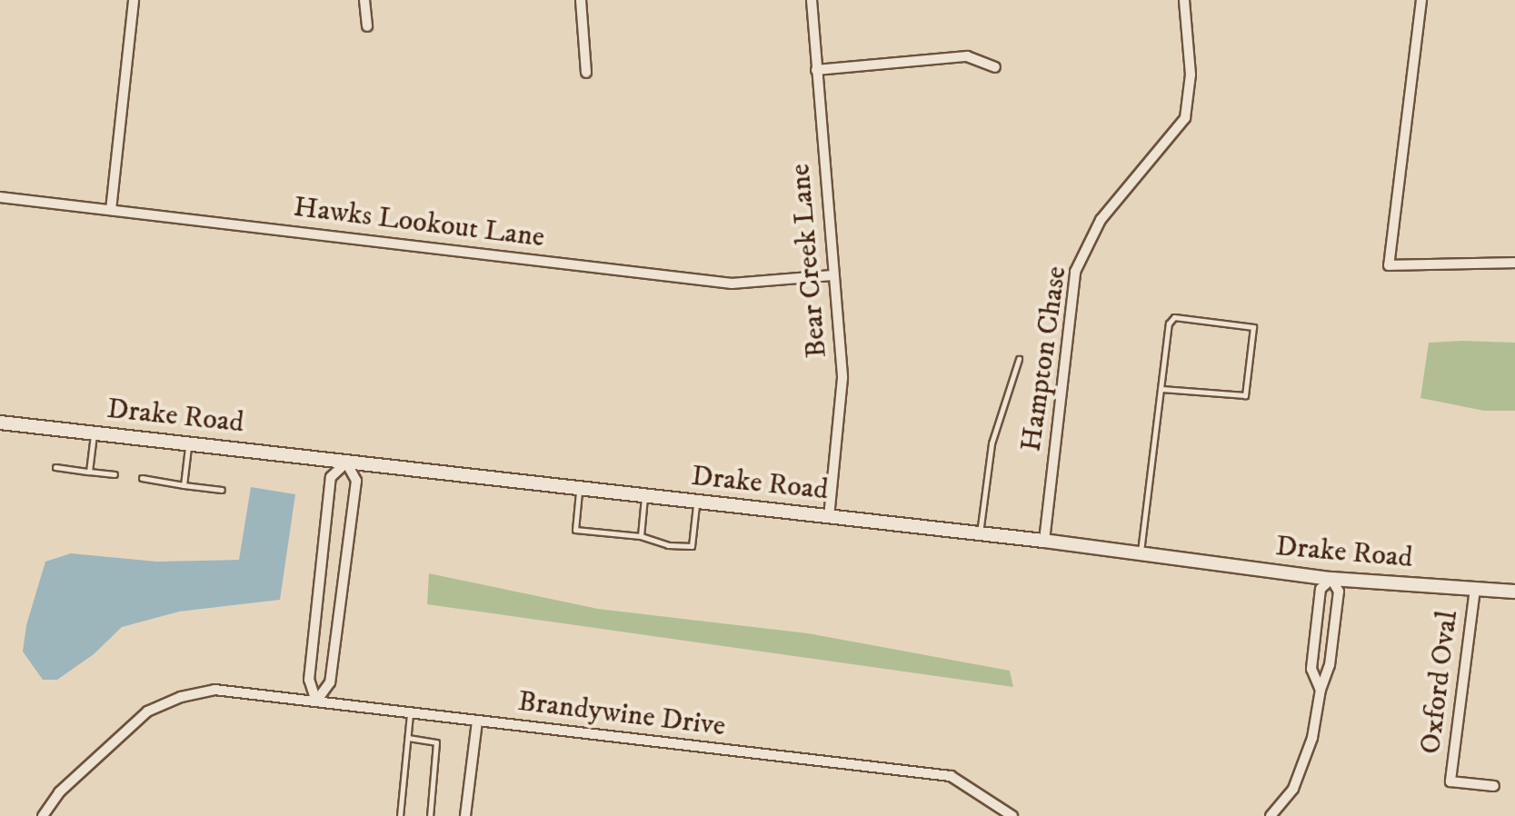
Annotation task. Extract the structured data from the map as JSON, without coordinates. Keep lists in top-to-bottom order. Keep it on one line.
{"streets":{"street":["Hawks Lookout Lane","Bear Creek Lane","Hampton Chase","Drake Road","Oxford Oval","Brandywine Drive"]},"crossings":[["Hawks Lookout Lane","Bear Creek Lane"],["Bear Creek Lane","Drake Road"],["Hampton Chase","Drake Road"],["Drake Road","Oxford Oval"]]}
